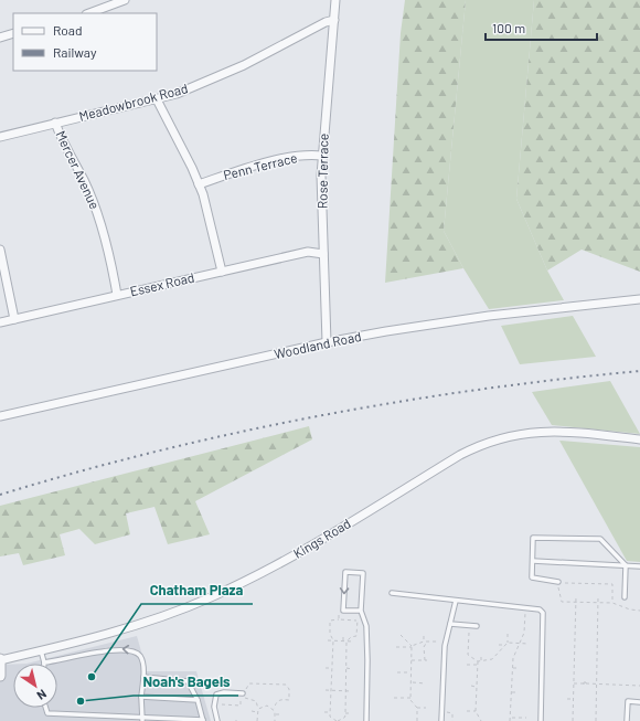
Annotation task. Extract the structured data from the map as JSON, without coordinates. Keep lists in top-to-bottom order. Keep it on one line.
{"streets":{"street":["Meadowbrook Road","Penn Terrace","Mercer Avenue","Rose Terrace","Essex Road","Woodland Road","Kings Road"]},"crossings":[["Meadowbrook Road","Mercer Avenue"],["Meadowbrook Road","Rose Terrace"],["Penn Terrace","Rose Terrace"],["Mercer Avenue","Essex Road"],["Rose Terrace","Essex Road"],["Rose Terrace","Woodland Road"]],"places":["Chatham Plaza","Noah's Bagels"],"legend":["Road","Railway"],"scale_bar":"100 m","north":"bottom right"}
